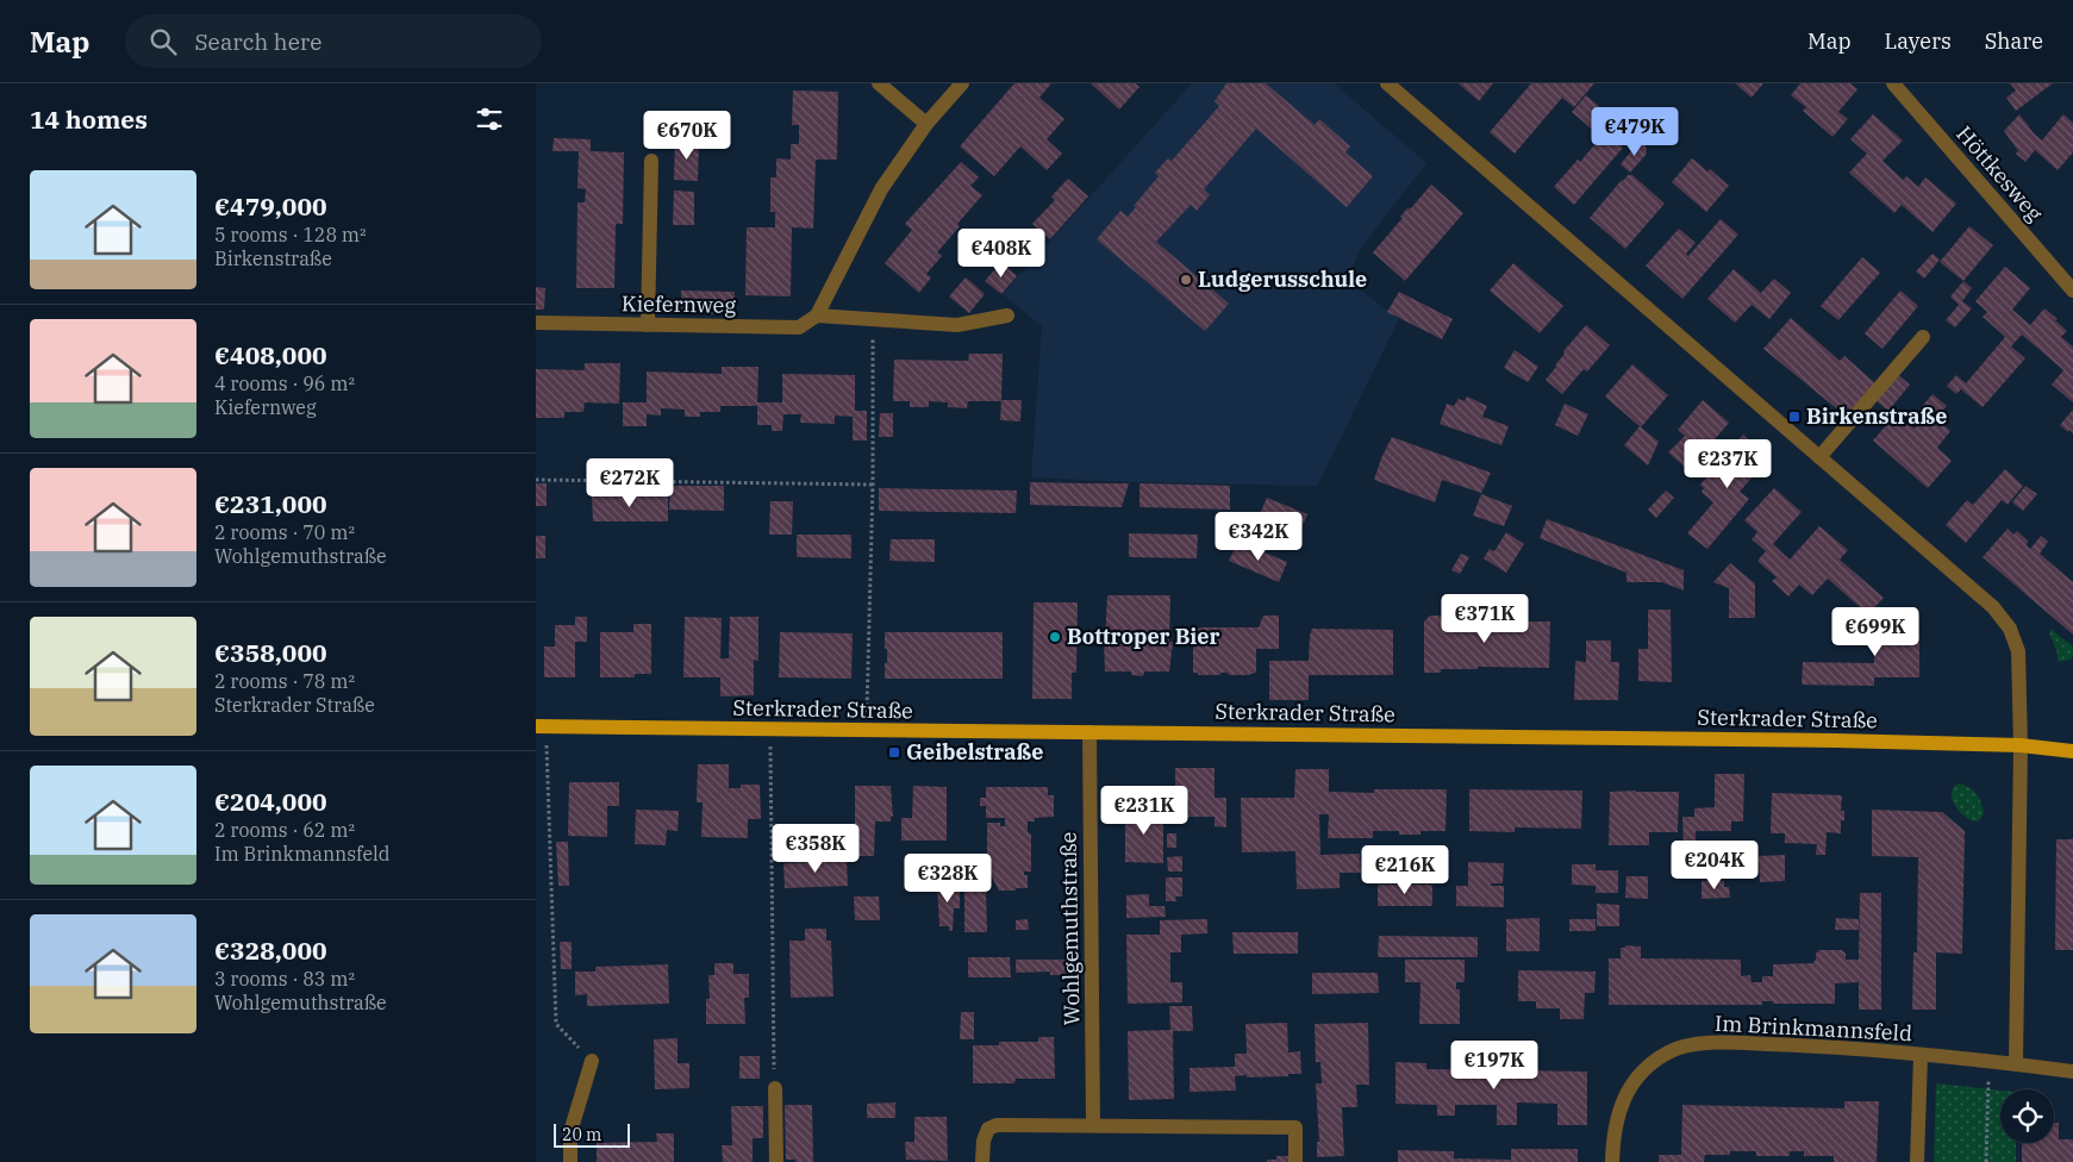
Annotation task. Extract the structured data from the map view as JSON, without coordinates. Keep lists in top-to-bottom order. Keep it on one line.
{"streets":{"main road":["Sterkrader Straße"],"street":["Höttkesweg","Kiefernweg","Wohlgemuthstraße","Im Brinkmannsfeld"]},"crossings":[["Sterkrader Straße","Wohlgemuthstraße"]],"places":{"other":["Ludgerusschule","Bottroper Bier"],"transit":["Birkenstraße","Geibelstraße"]},"scale_bar":"20 m","page":{"header":"Map","search":"Search here","nav":["Map","Layers","Share"],"heading":"14 homes","price":["€479K","€670K","€408K","€237K","€272K","€342K","€371K","€699K","€231K","€358K","€204K","€216K","€328K","€197K"],"list":[{"name":"€479,000","note":"5 rooms · 128 m² · Birkenstraße"},{"name":"€408,000","note":"4 rooms · 96 m² · Kiefernweg"},{"name":"€231,000","note":"2 rooms · 70 m² · Wohlgemuthstraße"},{"name":"€358,000","note":"2 rooms · 78 m² · Sterkrader Straße"},{"name":"€204,000","note":"2 rooms · 62 m² · Im Brinkmannsfeld"},{"name":"€328,000","note":"3 rooms · 83 m² · Wohlgemuthstraße"}],"scale":"20 m"}}
